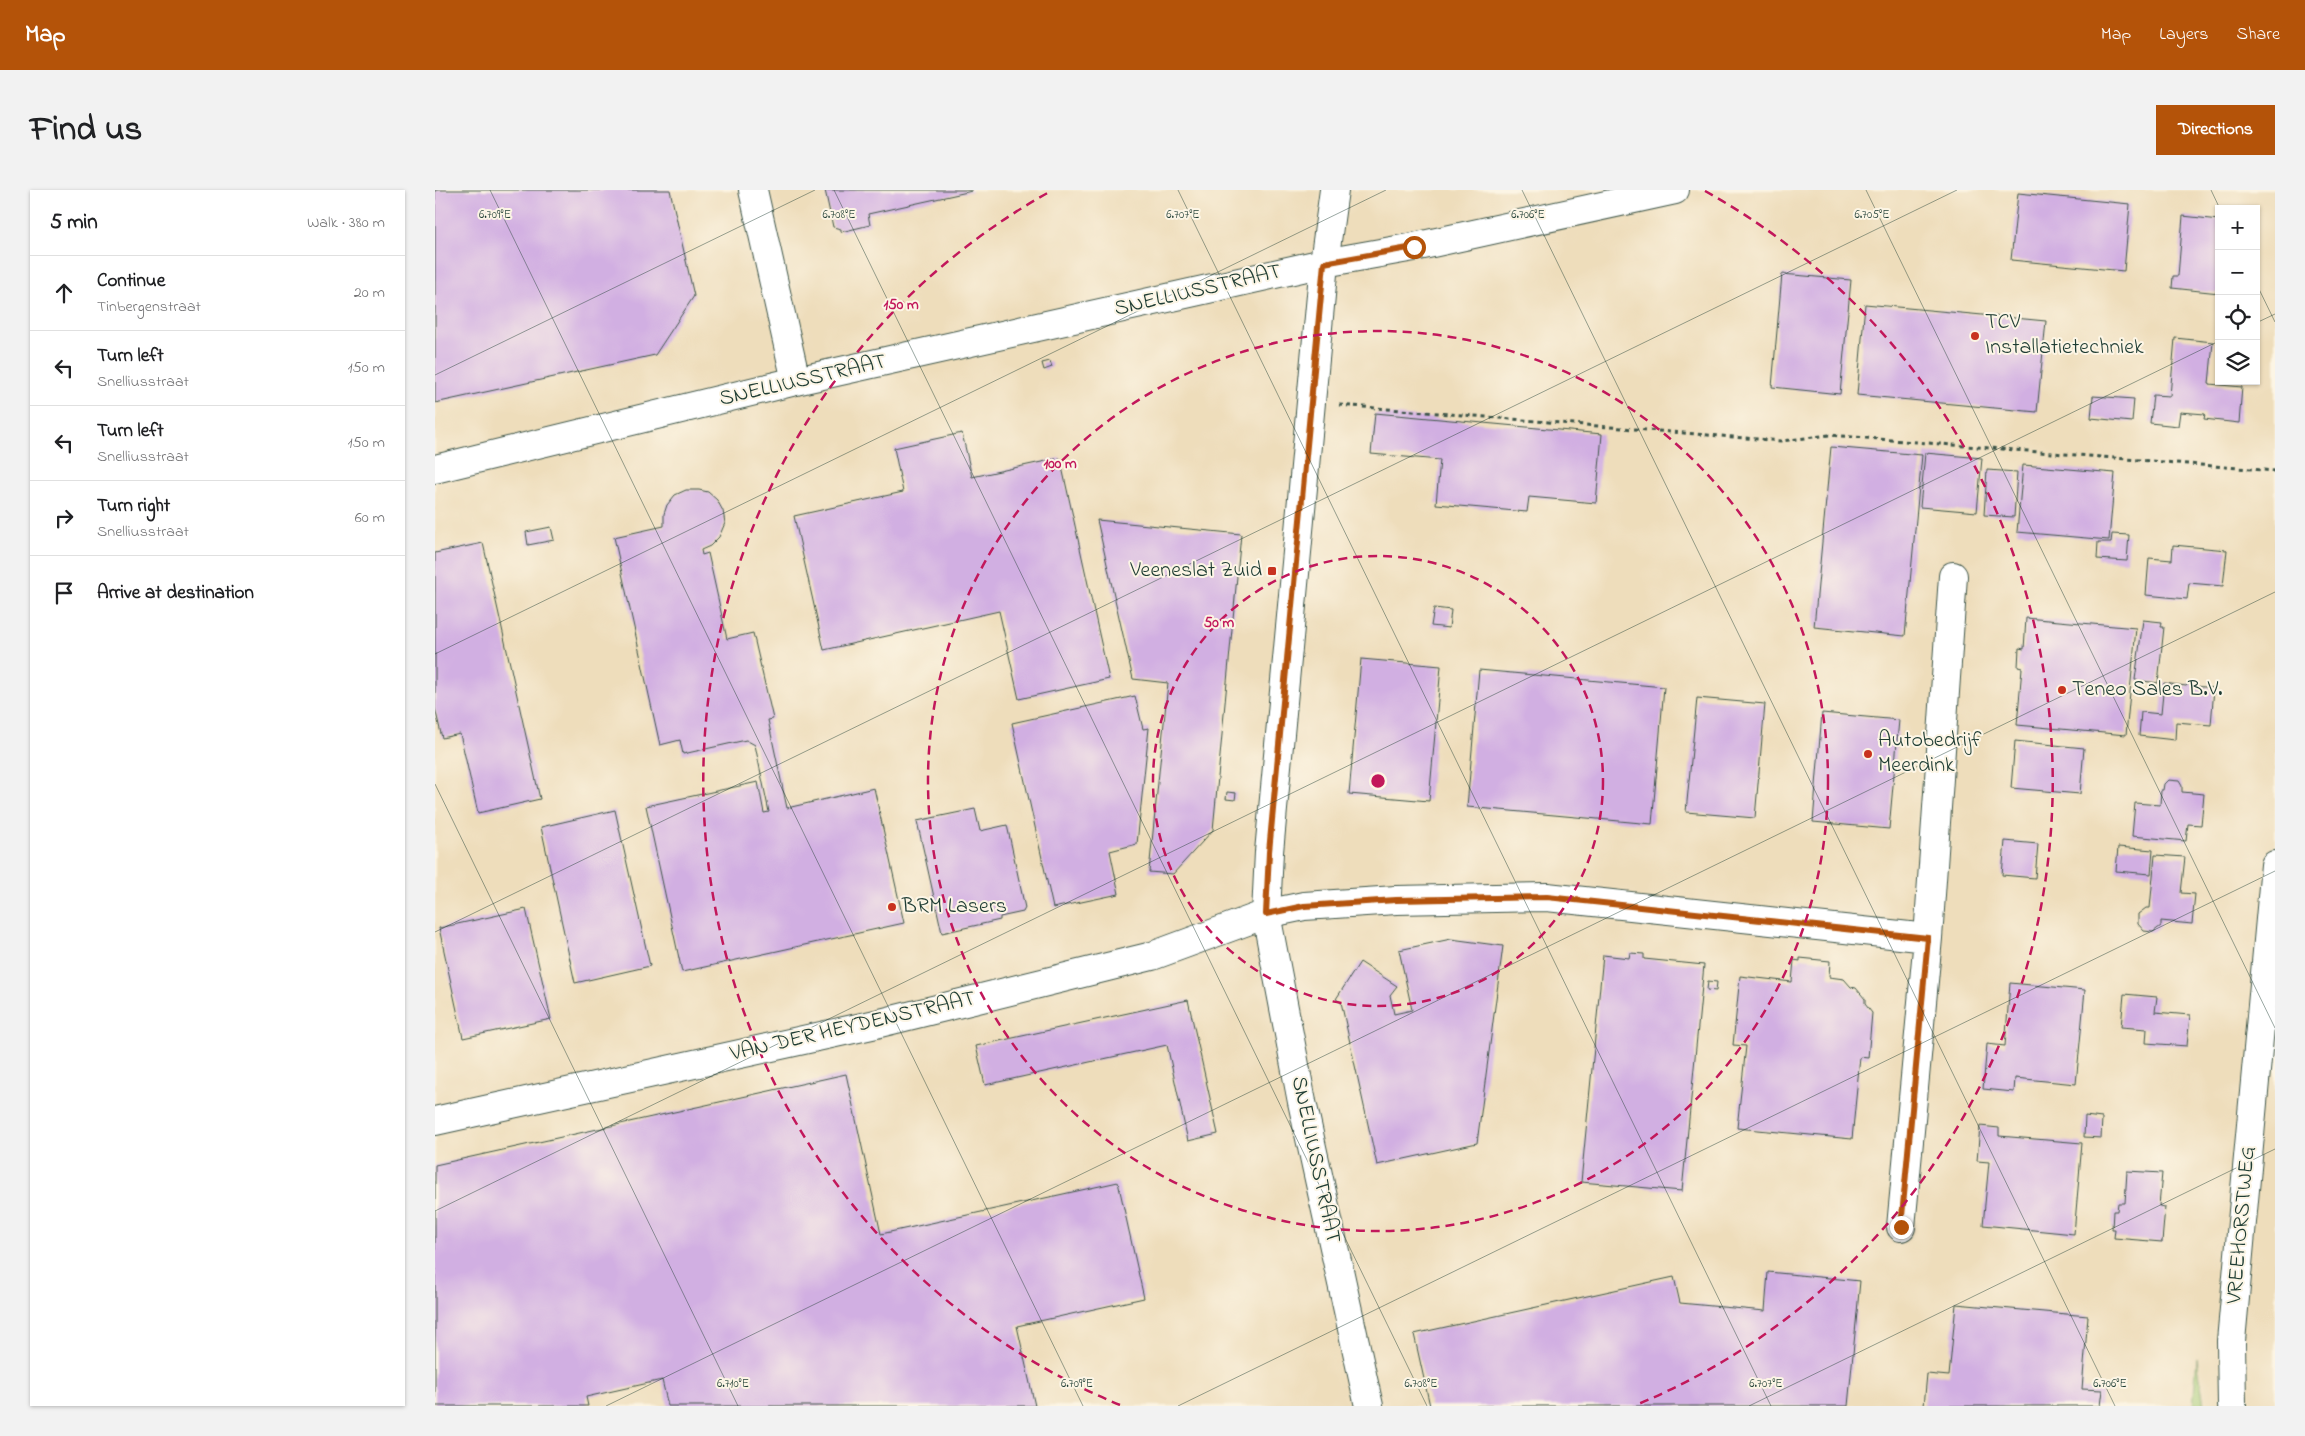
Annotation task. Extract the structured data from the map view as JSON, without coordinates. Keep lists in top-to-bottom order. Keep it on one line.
{"streets":{"street":["SNELLIUSSTRAAT","VAN DER HEYDENSTRAAT","VREEHORSTWEG"]},"crossings":[["SNELLIUSSTRAAT","VAN DER HEYDENSTRAAT"]],"places":{"other":["TCV Installatietechniek","Teneo Sales B.V.","Autobedrijf Meerdink","BRM Lasers"],"transit":["Veeneslat Zuid"]},"page":{"header":"Map","nav":["Map","Layers","Share"],"title":"Find us","buttons":"Directions","heading":["5 min","Walk · 380 m"],"map_buttons":["+","−"],"list":[["Continue","Tinbergenstraat","20 m"],["Turn left","Snelliusstraat","150 m"],["Turn left","Snelliusstraat","150 m"],["Turn right","Snelliusstraat","60 m"],"Arrive at destination"]},"coordinates":["6.709°E","6.708°E","6.707°E","6.706°E","6.705°E","6.710°E"],"rings":["150 m","100 m","50 m"]}
